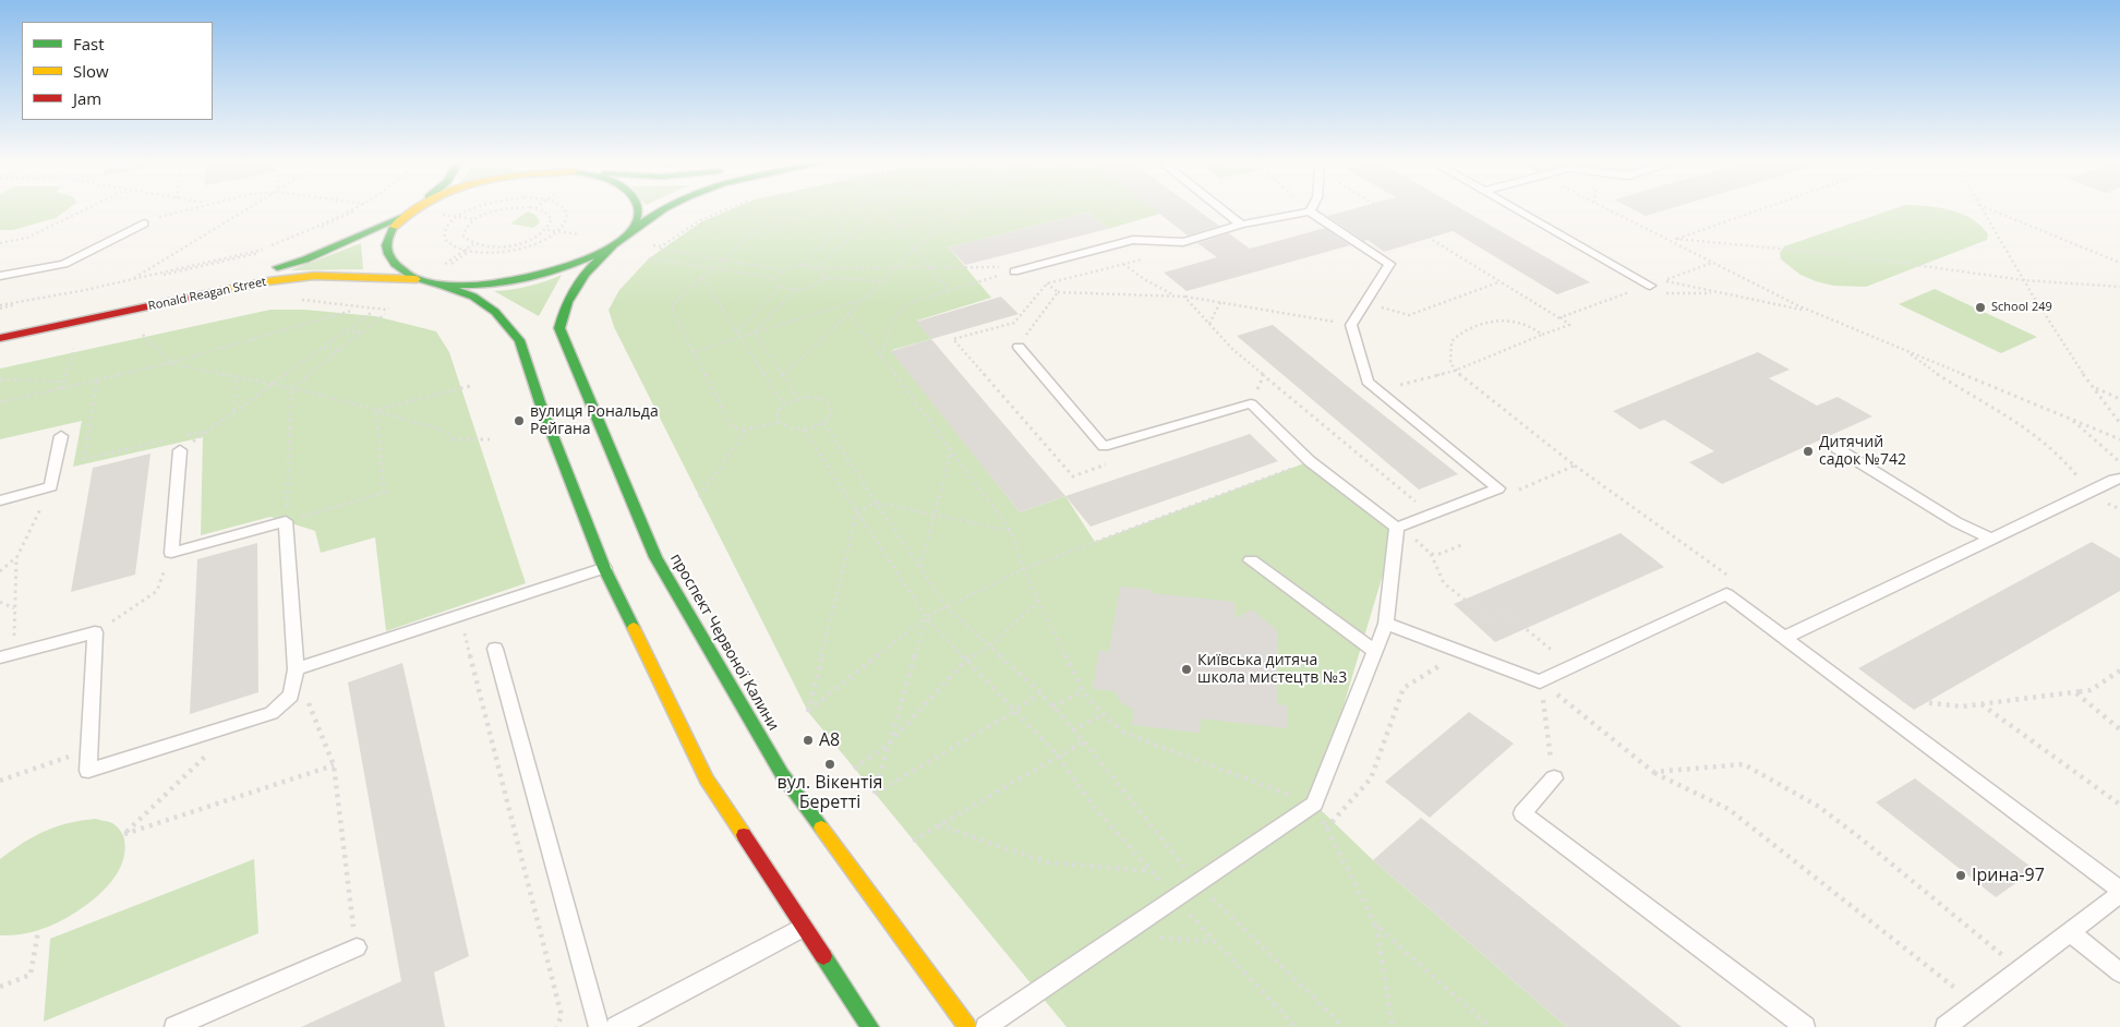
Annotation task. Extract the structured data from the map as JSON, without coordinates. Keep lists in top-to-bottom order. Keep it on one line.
{"streets":{"main road":["Ronald Reagan Street","проспект Червоної Калини"]},"places":["School 249","вулиця Рональда Рейгана","Дитячий садок №742","Київська дитяча школа мистецтв №3","А8","вул. Вікентія Беретті","Ірина-97"],"legend":["Fast","Slow","Jam"]}
